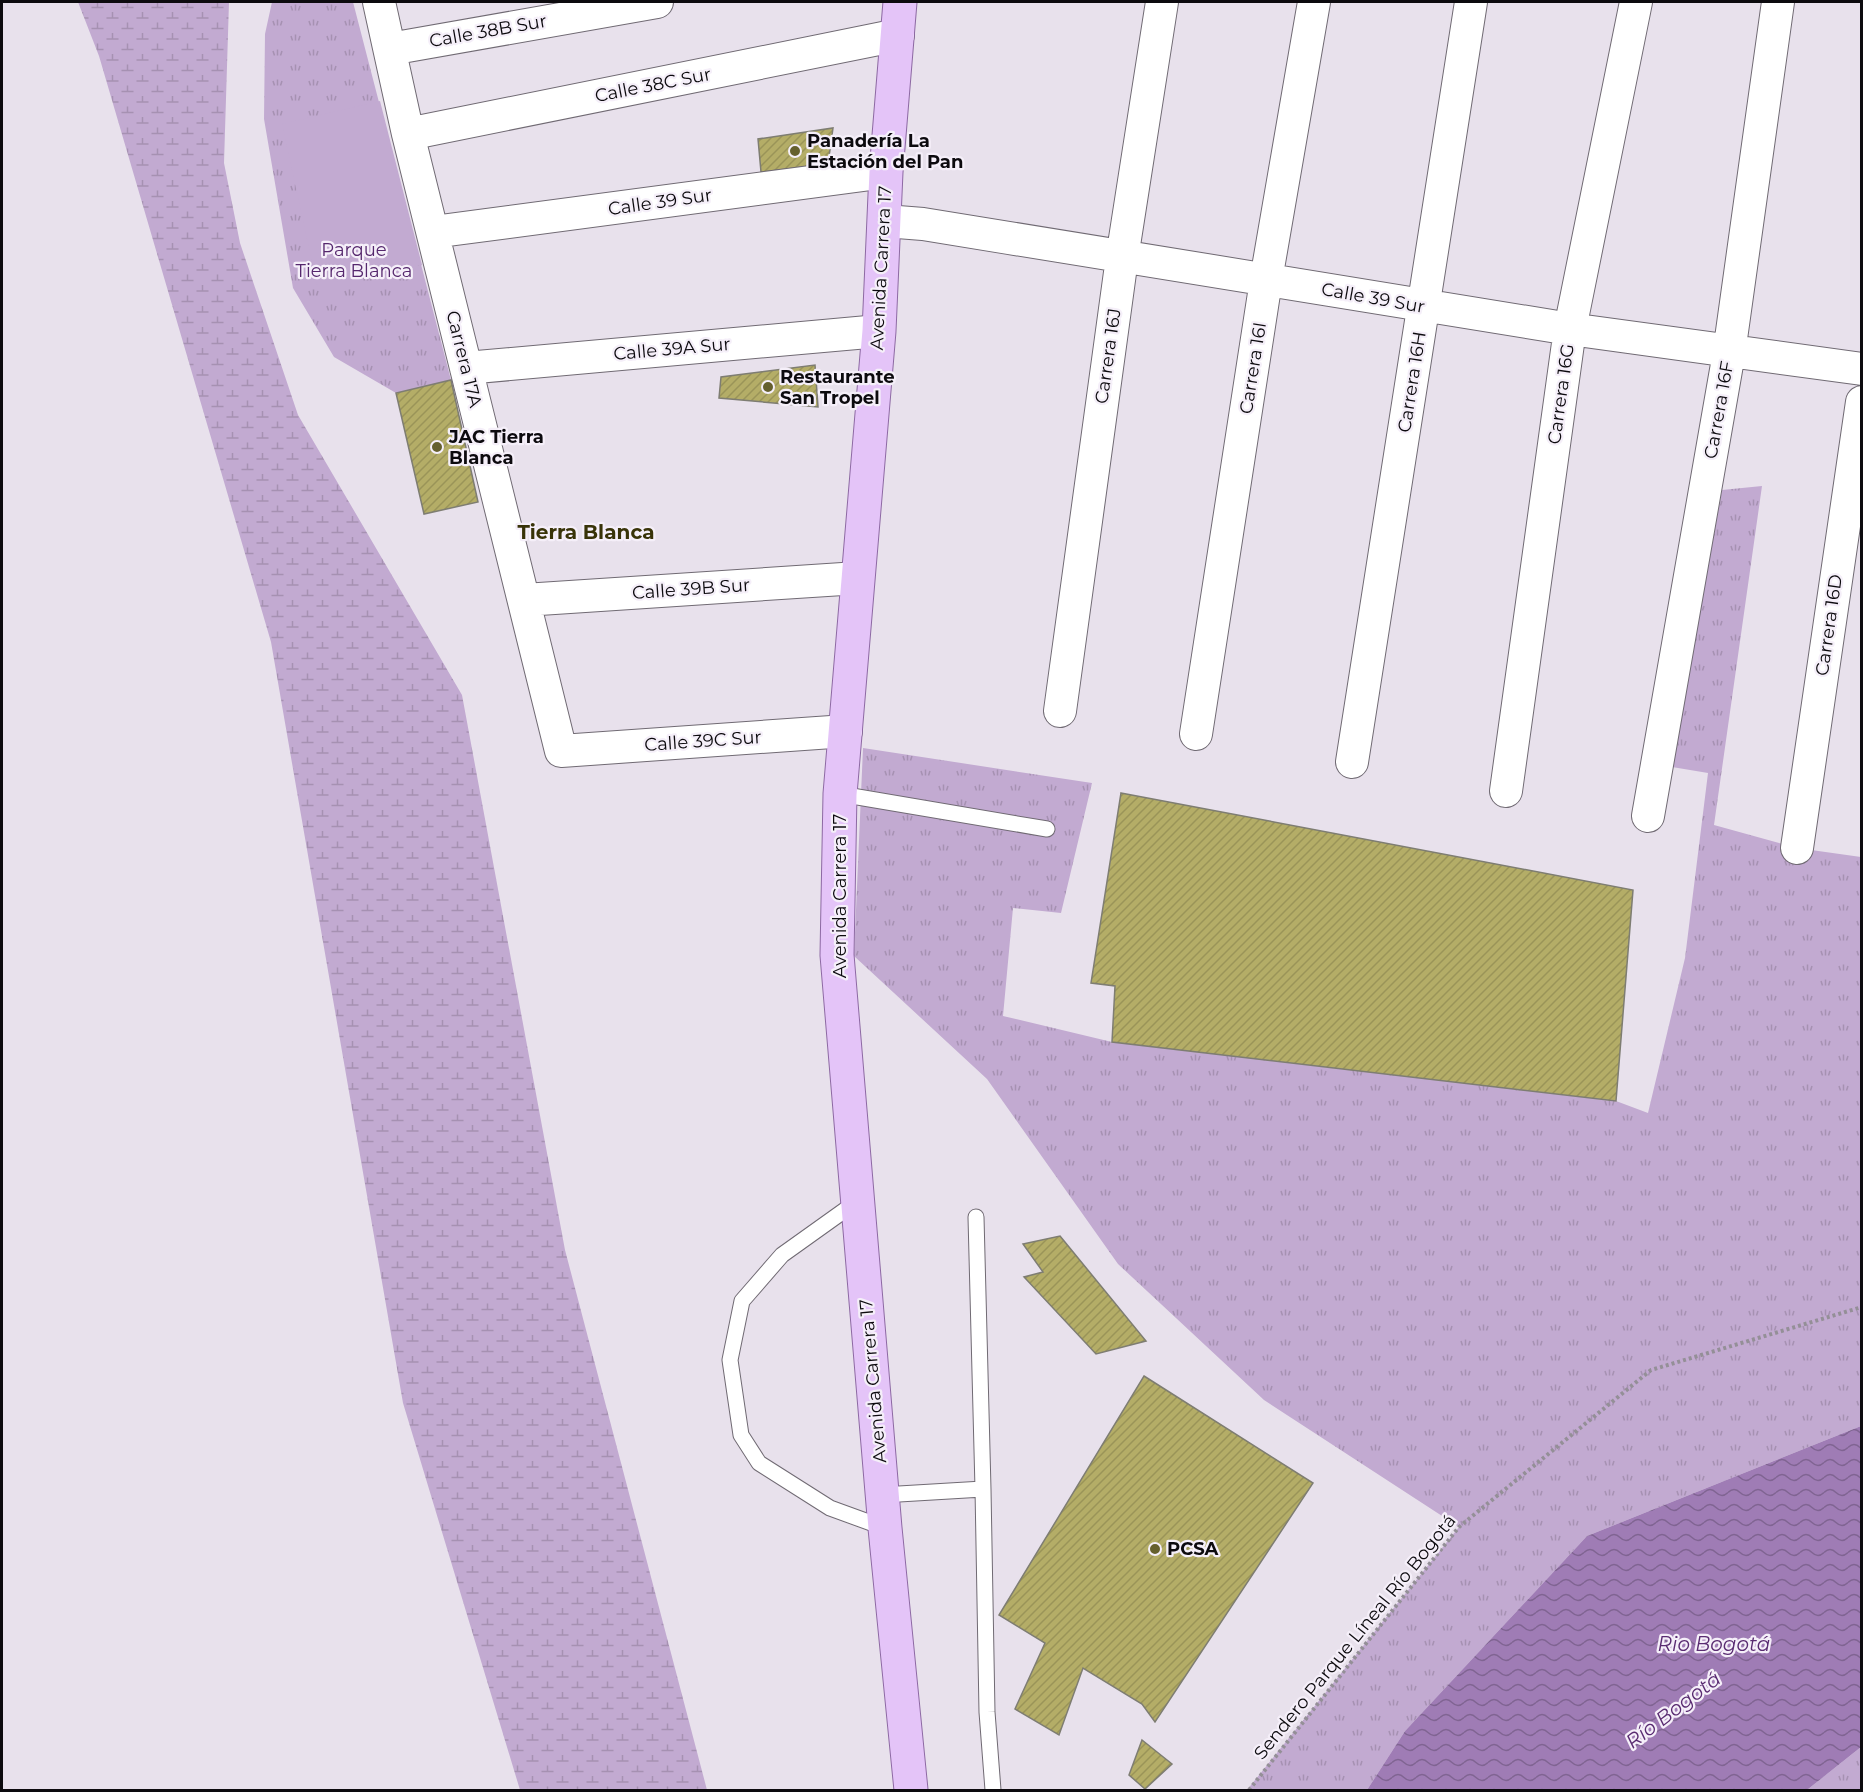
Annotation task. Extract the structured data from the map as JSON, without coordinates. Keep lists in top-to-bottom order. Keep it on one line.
{"streets":{"main road":["Avenida Carrera 17"],"street":["Calle 38B Sur","Calle 38C Sur","Calle 39 Sur","Calle 39A Sur","Carrera 16J","Carrera 17A","Carrera 16I","Carrera 16H","Carrera 16G","Carrera 16F","Calle 39B Sur","Carrera 16D","Calle 39C Sur"],"path":["Sendero Parque Líneal Río Bogotá"]},"crossings":[["Calle 38B Sur","Carrera 17A"],["Calle 38C Sur","Avenida Carrera 17"],["Calle 38C Sur","Carrera 17A"],["Calle 39 Sur","Avenida Carrera 17"],["Calle 39 Sur","Carrera 16J"],["Calle 39 Sur","Carrera 17A"],["Calle 39 Sur","Carrera 16I"],["Calle 39 Sur","Carrera 16H"],["Calle 39 Sur","Carrera 16G"],["Calle 39 Sur","Carrera 16F"],["Avenida Carrera 17","Calle 39A Sur"],["Avenida Carrera 17","Calle 39B Sur"],["Avenida Carrera 17","Calle 39C Sur"],["Calle 39A Sur","Carrera 17A"],["Carrera 17A","Calle 39B Sur"],["Carrera 17A","Calle 39C Sur"]],"districts":["Tierra Blanca"],"water":["Rio Bogotá","Río Bogotá"],"parks":["Parque Tierra Blanca"],"places":["Panadería La Estación del Pan","Restaurante San Tropel","JAC Tierra Blanca","PCSA"]}
